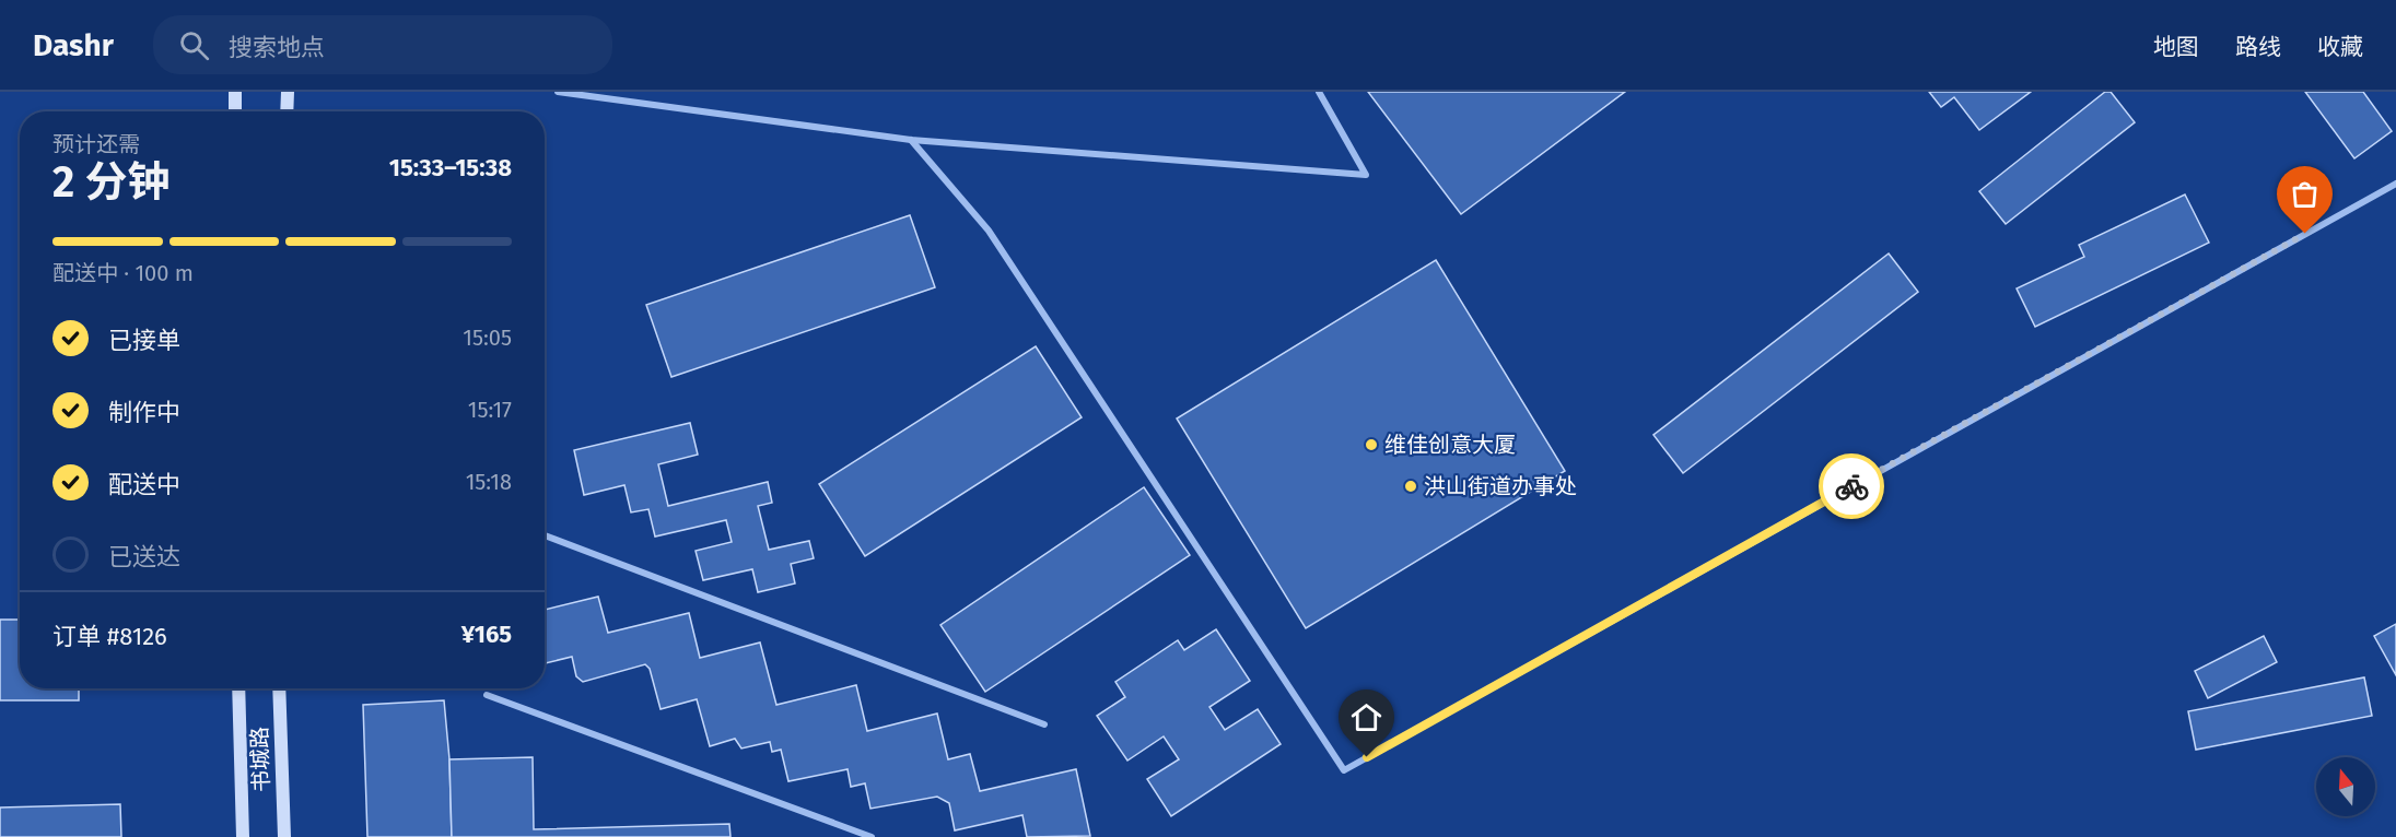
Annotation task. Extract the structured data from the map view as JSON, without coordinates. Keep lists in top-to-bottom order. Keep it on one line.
{"streets":{"main road":["书城路"]},"places":["维佳创意大厦","洪山街道办事处"],"north":"top","page":{"header":"Dashr","search":"搜索地点","nav":["地图","路线","收藏"],"heading":["2 分钟","预计还需","15:33–15:38"],"panel":["订单 #8126","¥165"],"bar":"配送中 · 100 m","list":[["已接单","15:05"],["制作中","15:17"],["配送中","15:18"],"已送达"]}}
